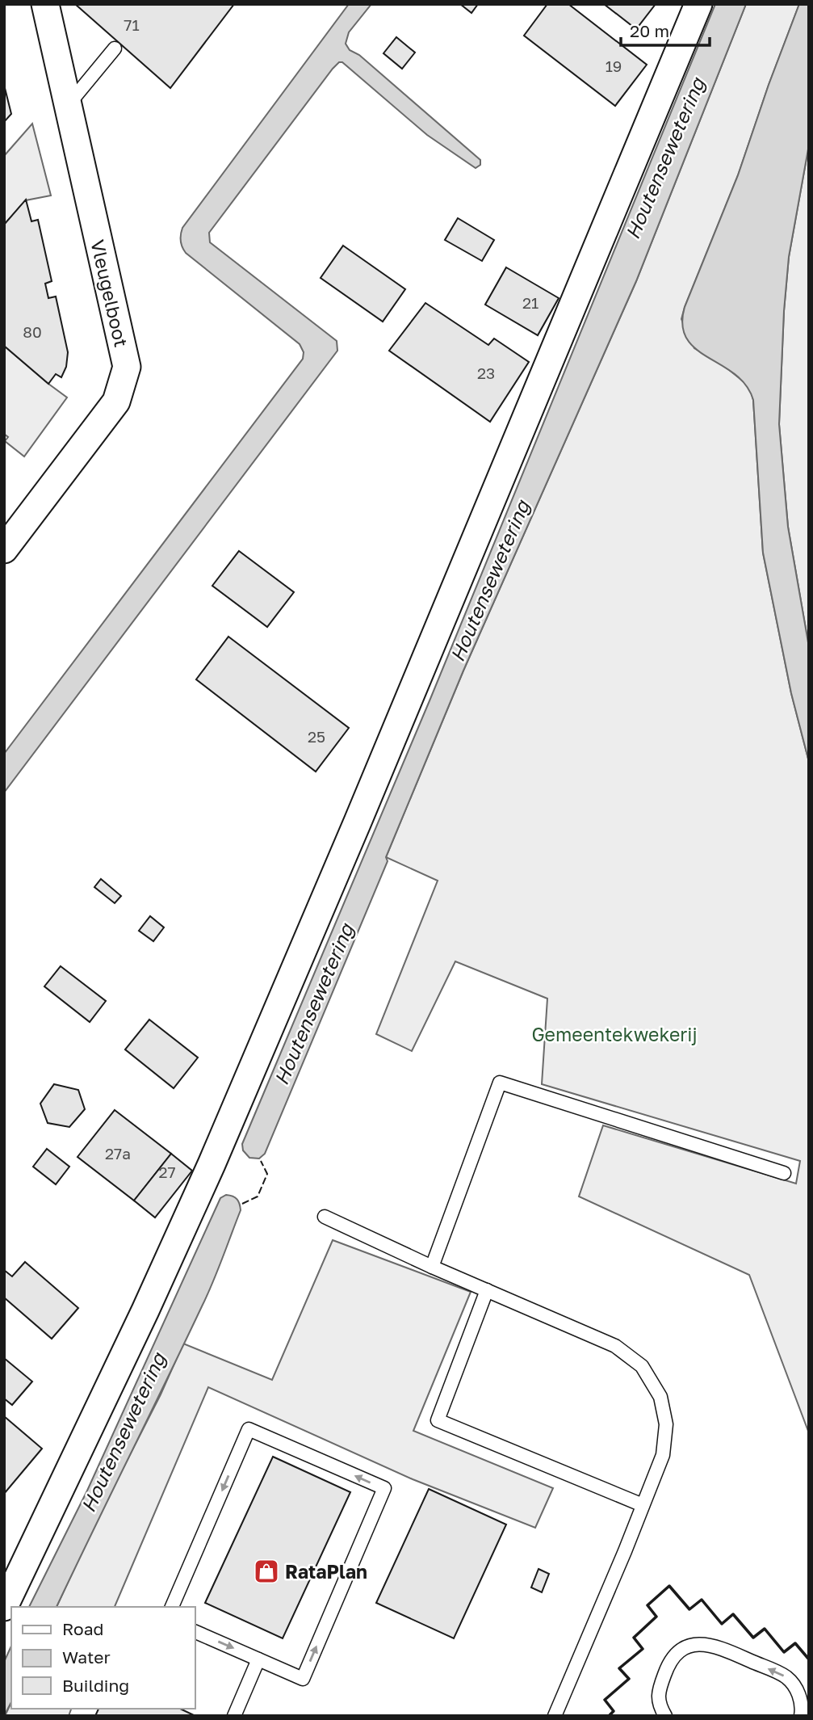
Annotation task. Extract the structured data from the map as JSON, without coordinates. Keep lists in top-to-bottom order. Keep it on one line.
{"streets":{"street":["Vleugelboot"]},"water":["Houtensewetering"],"parks":["Gemeentekwekerij"],"places":{"shop":["RataPlan"]},"house_numbers":["71","19","21","80","23","25","27a","27"],"legend":["Road","Water","Building"],"scale_bar":"20 m"}
